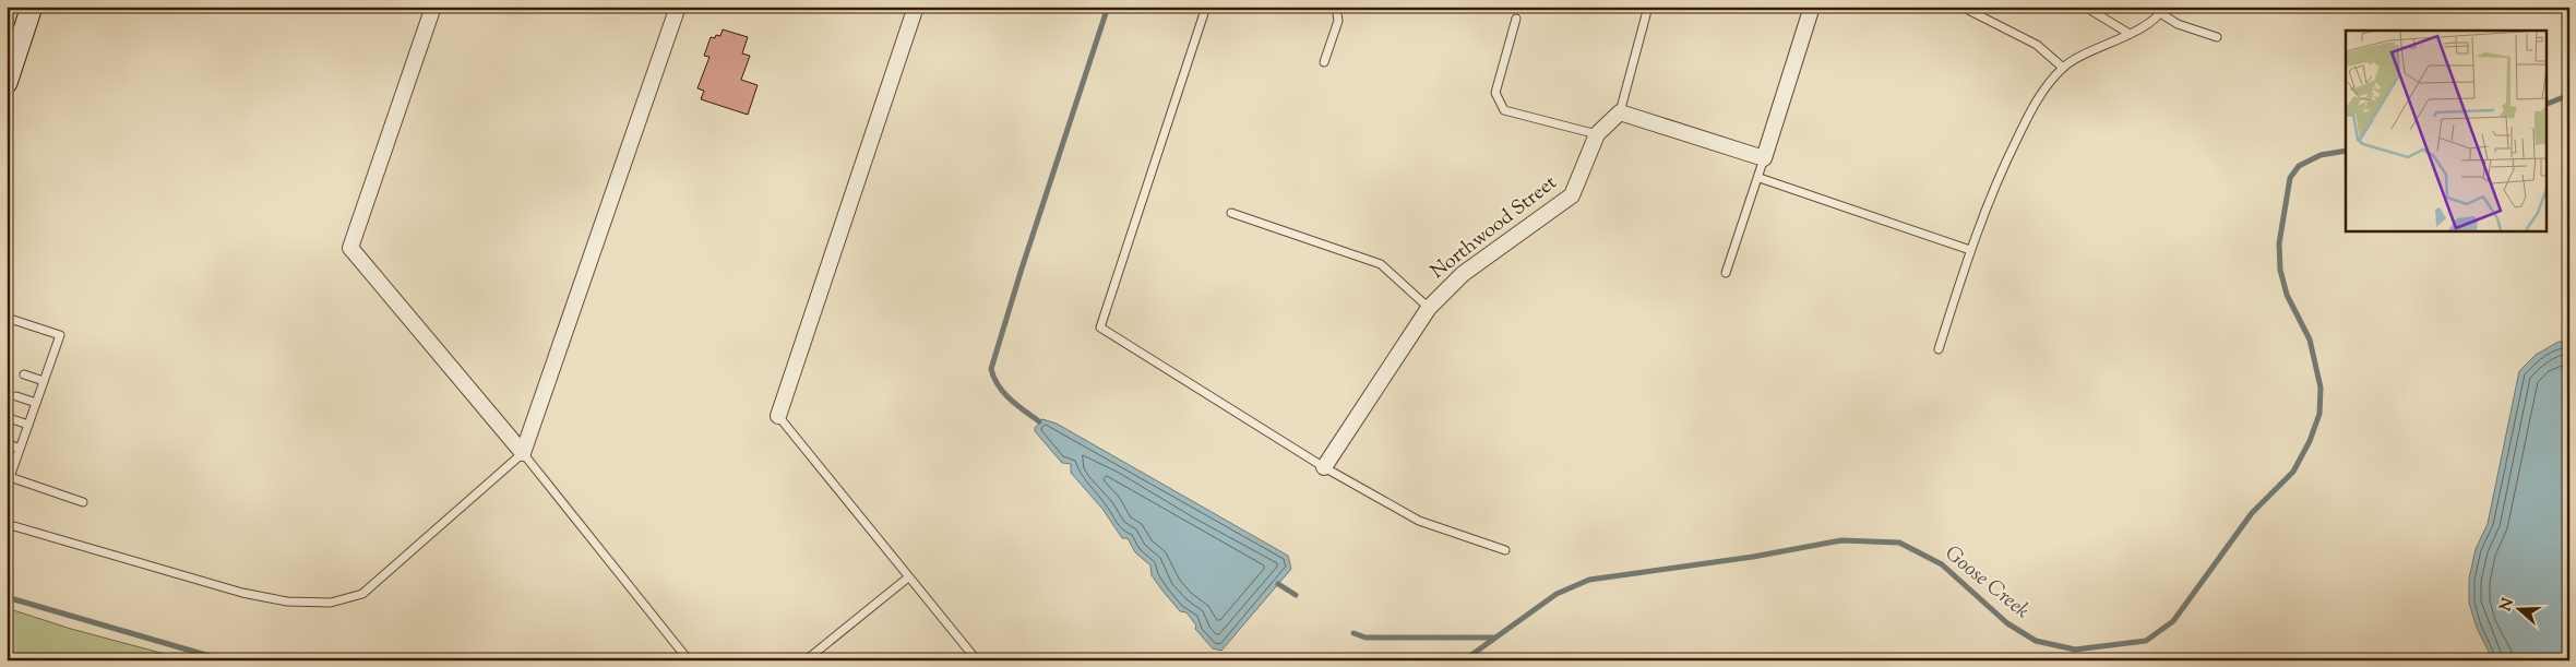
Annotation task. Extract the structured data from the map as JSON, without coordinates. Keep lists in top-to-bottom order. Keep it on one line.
{"streets":{"street":["Northwood Street"]},"water":["Goose Creek"],"north":"left"}
